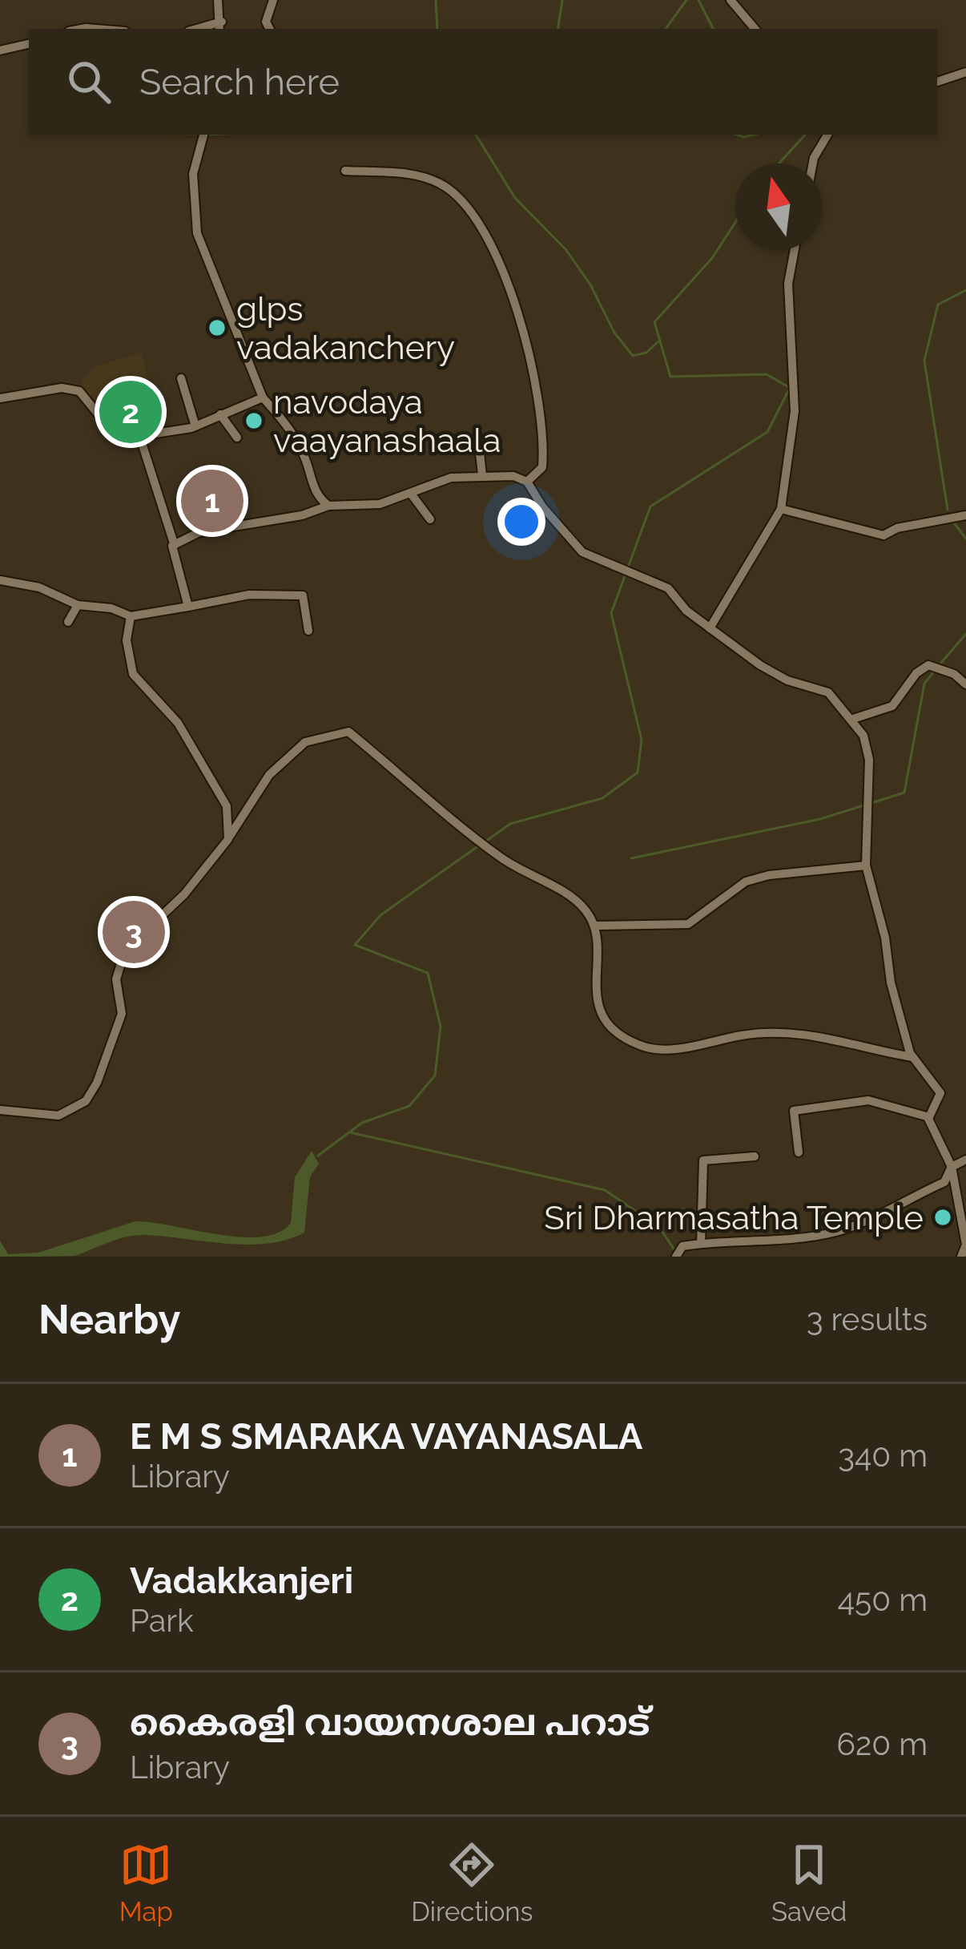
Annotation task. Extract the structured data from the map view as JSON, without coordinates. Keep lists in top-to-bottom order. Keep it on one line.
{"places":["glps vadakanchery","navodaya vaayanashaala","Sri Dharmasatha Temple"],"north":"top","page":{"search":"Search here","pins":["2","1","3"],"heading":["Nearby","3 results"],"list":[{"mark":"1","name":"E M S SMARAKA VAYANASALA","note":"Library","value":"340 m"},{"mark":"2","name":"Vadakkanjeri","note":"Park","value":"450 m"},{"mark":"3","name":"കൈരളി വായനശാല പറാട്","note":"Library","value":"620 m"}],"nav":["Map","Directions","Saved"]}}
